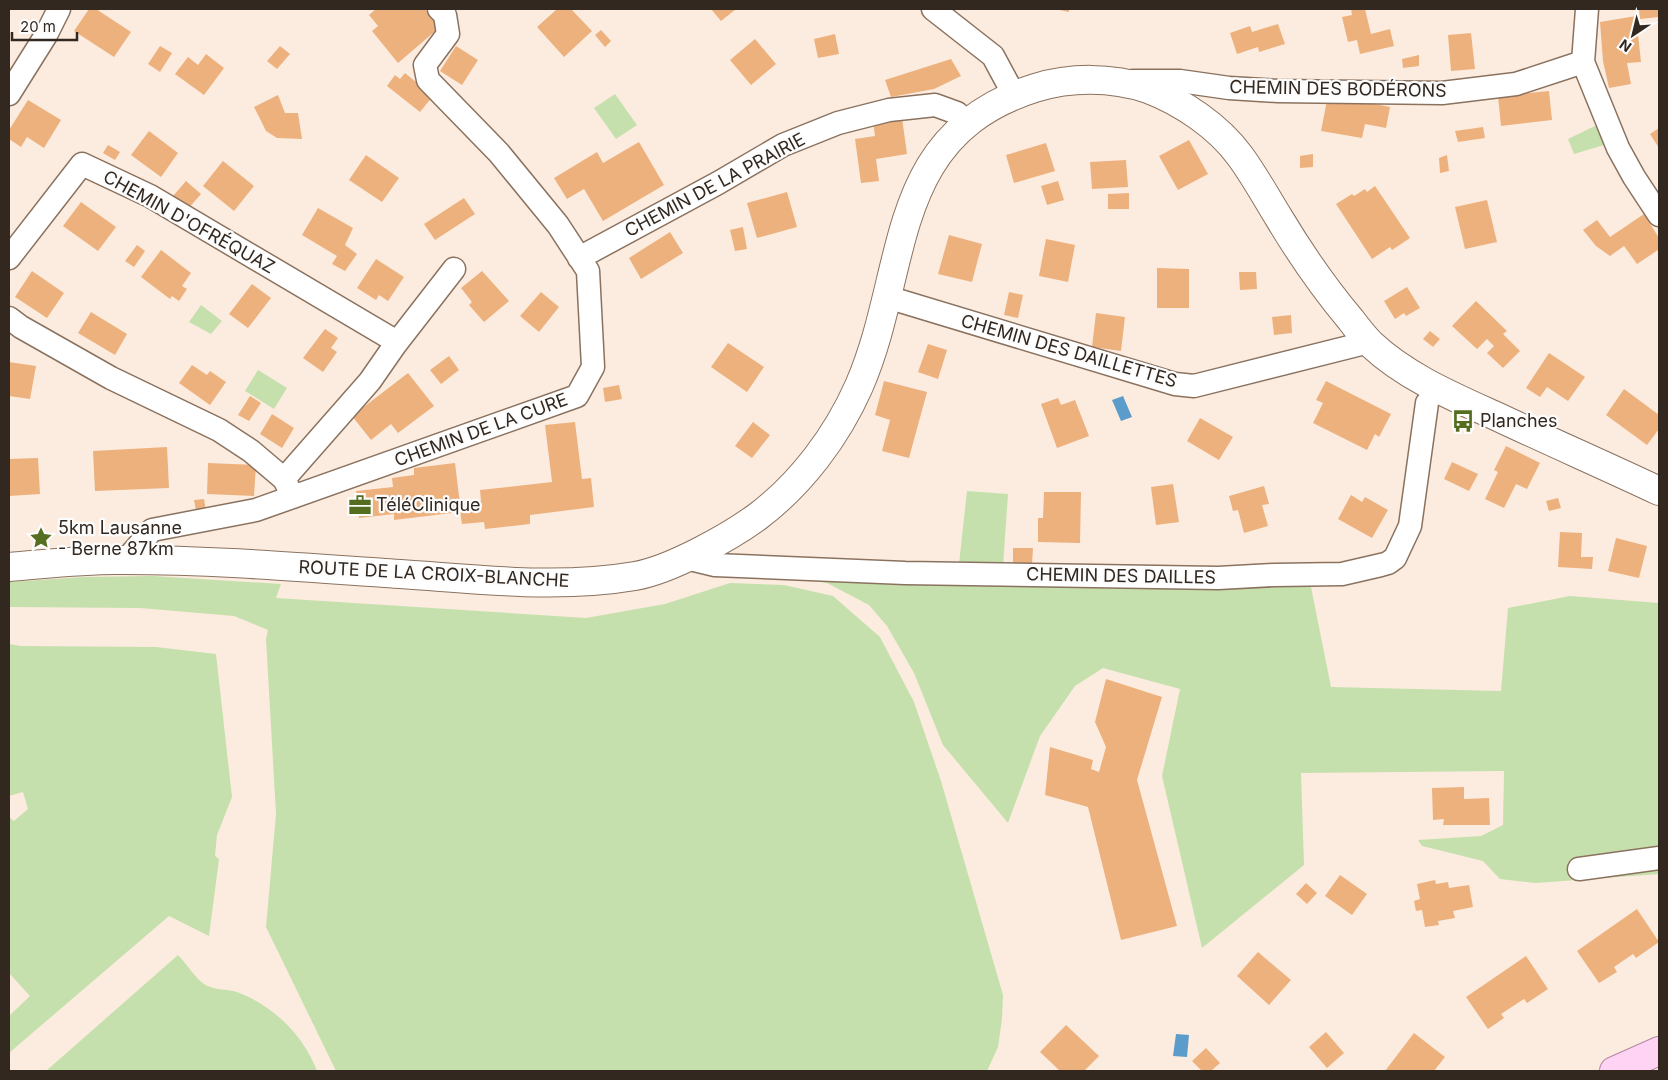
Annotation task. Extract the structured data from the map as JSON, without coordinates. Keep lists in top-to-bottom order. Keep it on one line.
{"streets":{"street":["CHEMIN DES BODÉRONS","CHEMIN DE LA PRAIRIE","CHEMIN D'OFRÉQUAZ","CHEMIN DES DAILLETTES","CHEMIN DE LA CURE","ROUTE DE LA CROIX-BLANCHE","CHEMIN DES DAILLES"]},"crossings":[["CHEMIN DES BODÉRONS","ROUTE DE LA CROIX-BLANCHE"],["CHEMIN DE LA PRAIRIE","CHEMIN DE LA CURE"],["CHEMIN DE LA PRAIRIE","ROUTE DE LA CROIX-BLANCHE"],["CHEMIN DES DAILLETTES","ROUTE DE LA CROIX-BLANCHE"],["CHEMIN DE LA CURE","ROUTE DE LA CROIX-BLANCHE"],["ROUTE DE LA CROIX-BLANCHE","CHEMIN DES DAILLES"]],"places":{"bus stop":["Planches"],"office":["TéléClinique"],"place":["5km Lausanne - Berne 87km"]},"scale_bar":"20 m","north":"bottom left"}
